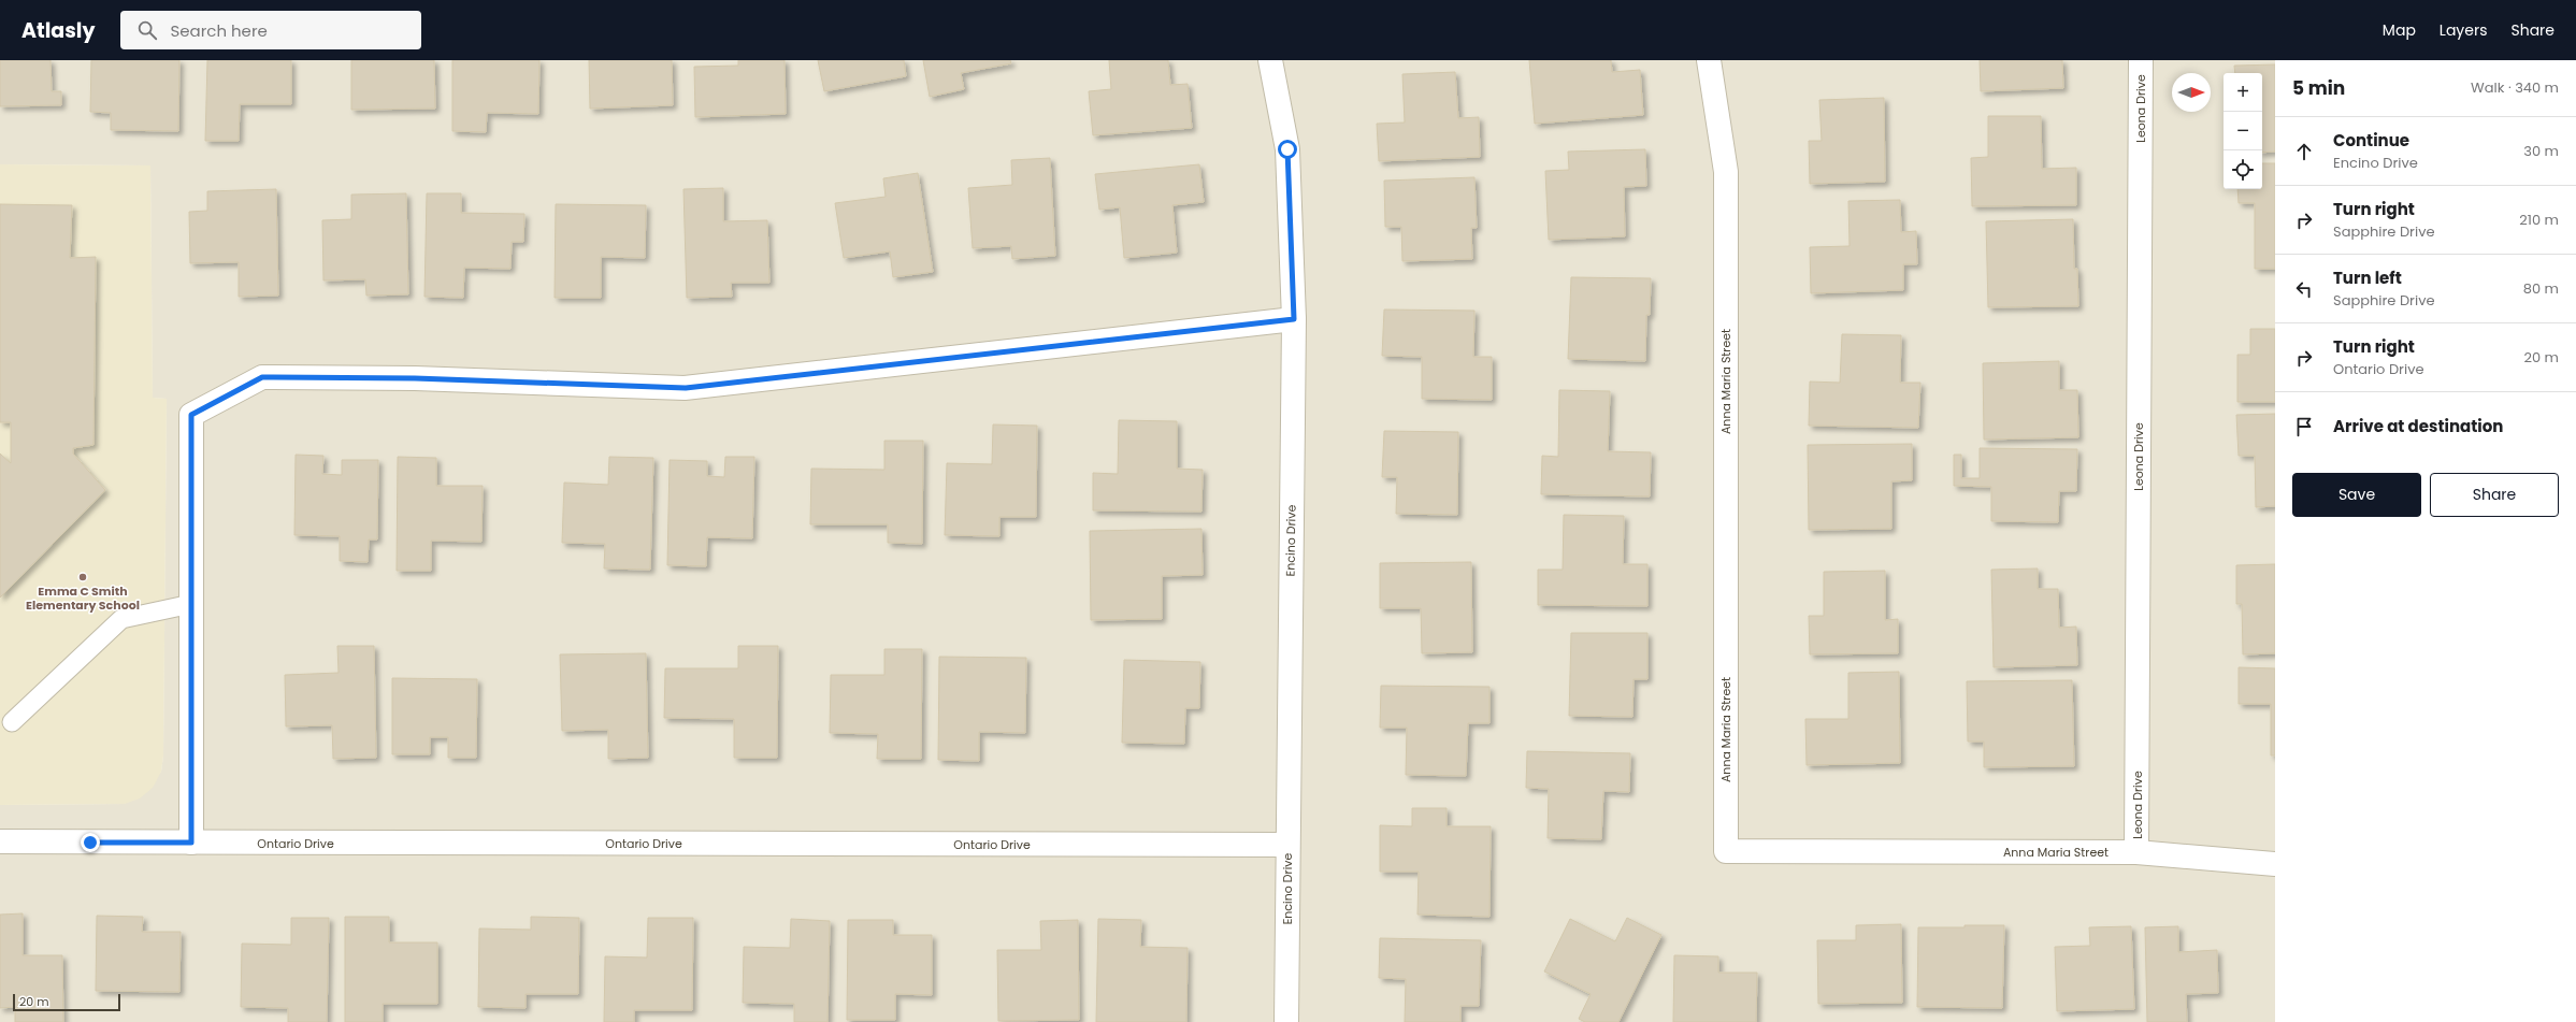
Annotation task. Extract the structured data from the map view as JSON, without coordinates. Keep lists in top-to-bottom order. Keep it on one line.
{"streets":{"street":["Leona Drive","Anna Maria Street","Encino Drive","Ontario Drive"]},"crossings":[["Leona Drive","Anna Maria Street"],["Encino Drive","Ontario Drive"]],"places":["Emma C Smith Elementary School"],"scale_bar":"20 m","north":"right","page":{"header":"Atlasly","search":"Search here","nav":["Map","Layers","Share"],"heading":["5 min","Walk · 340 m"],"map_buttons":["+","−"],"list":[["Continue","Encino Drive","30 m"],["Turn right","Sapphire Drive","210 m"],["Turn left","Sapphire Drive","80 m"],["Turn right","Ontario Drive","20 m"],"Arrive at destination"],"buttons":["Save","Share"],"scale":"20 m"}}
